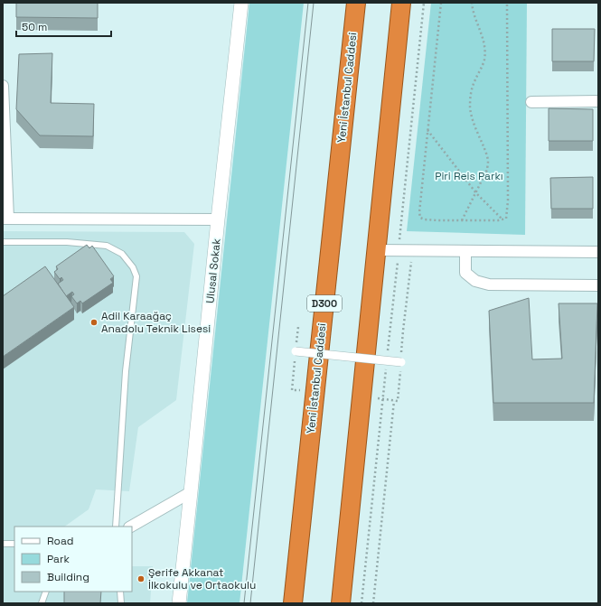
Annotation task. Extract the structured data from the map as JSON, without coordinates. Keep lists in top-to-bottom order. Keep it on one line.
{"streets":{"highway":["Yeni İstanbul Caddesi","D300"],"street":["Ulusal Sokak"]},"parks":["Piri Reis Parkı"],"places":["Adil Karaağaç Anadolu Teknik Lisesi","Şerife Akkanat İlkokulu ve Ortaokulu"],"legend":["Road","Park","Building"],"scale_bar":"50 m"}
